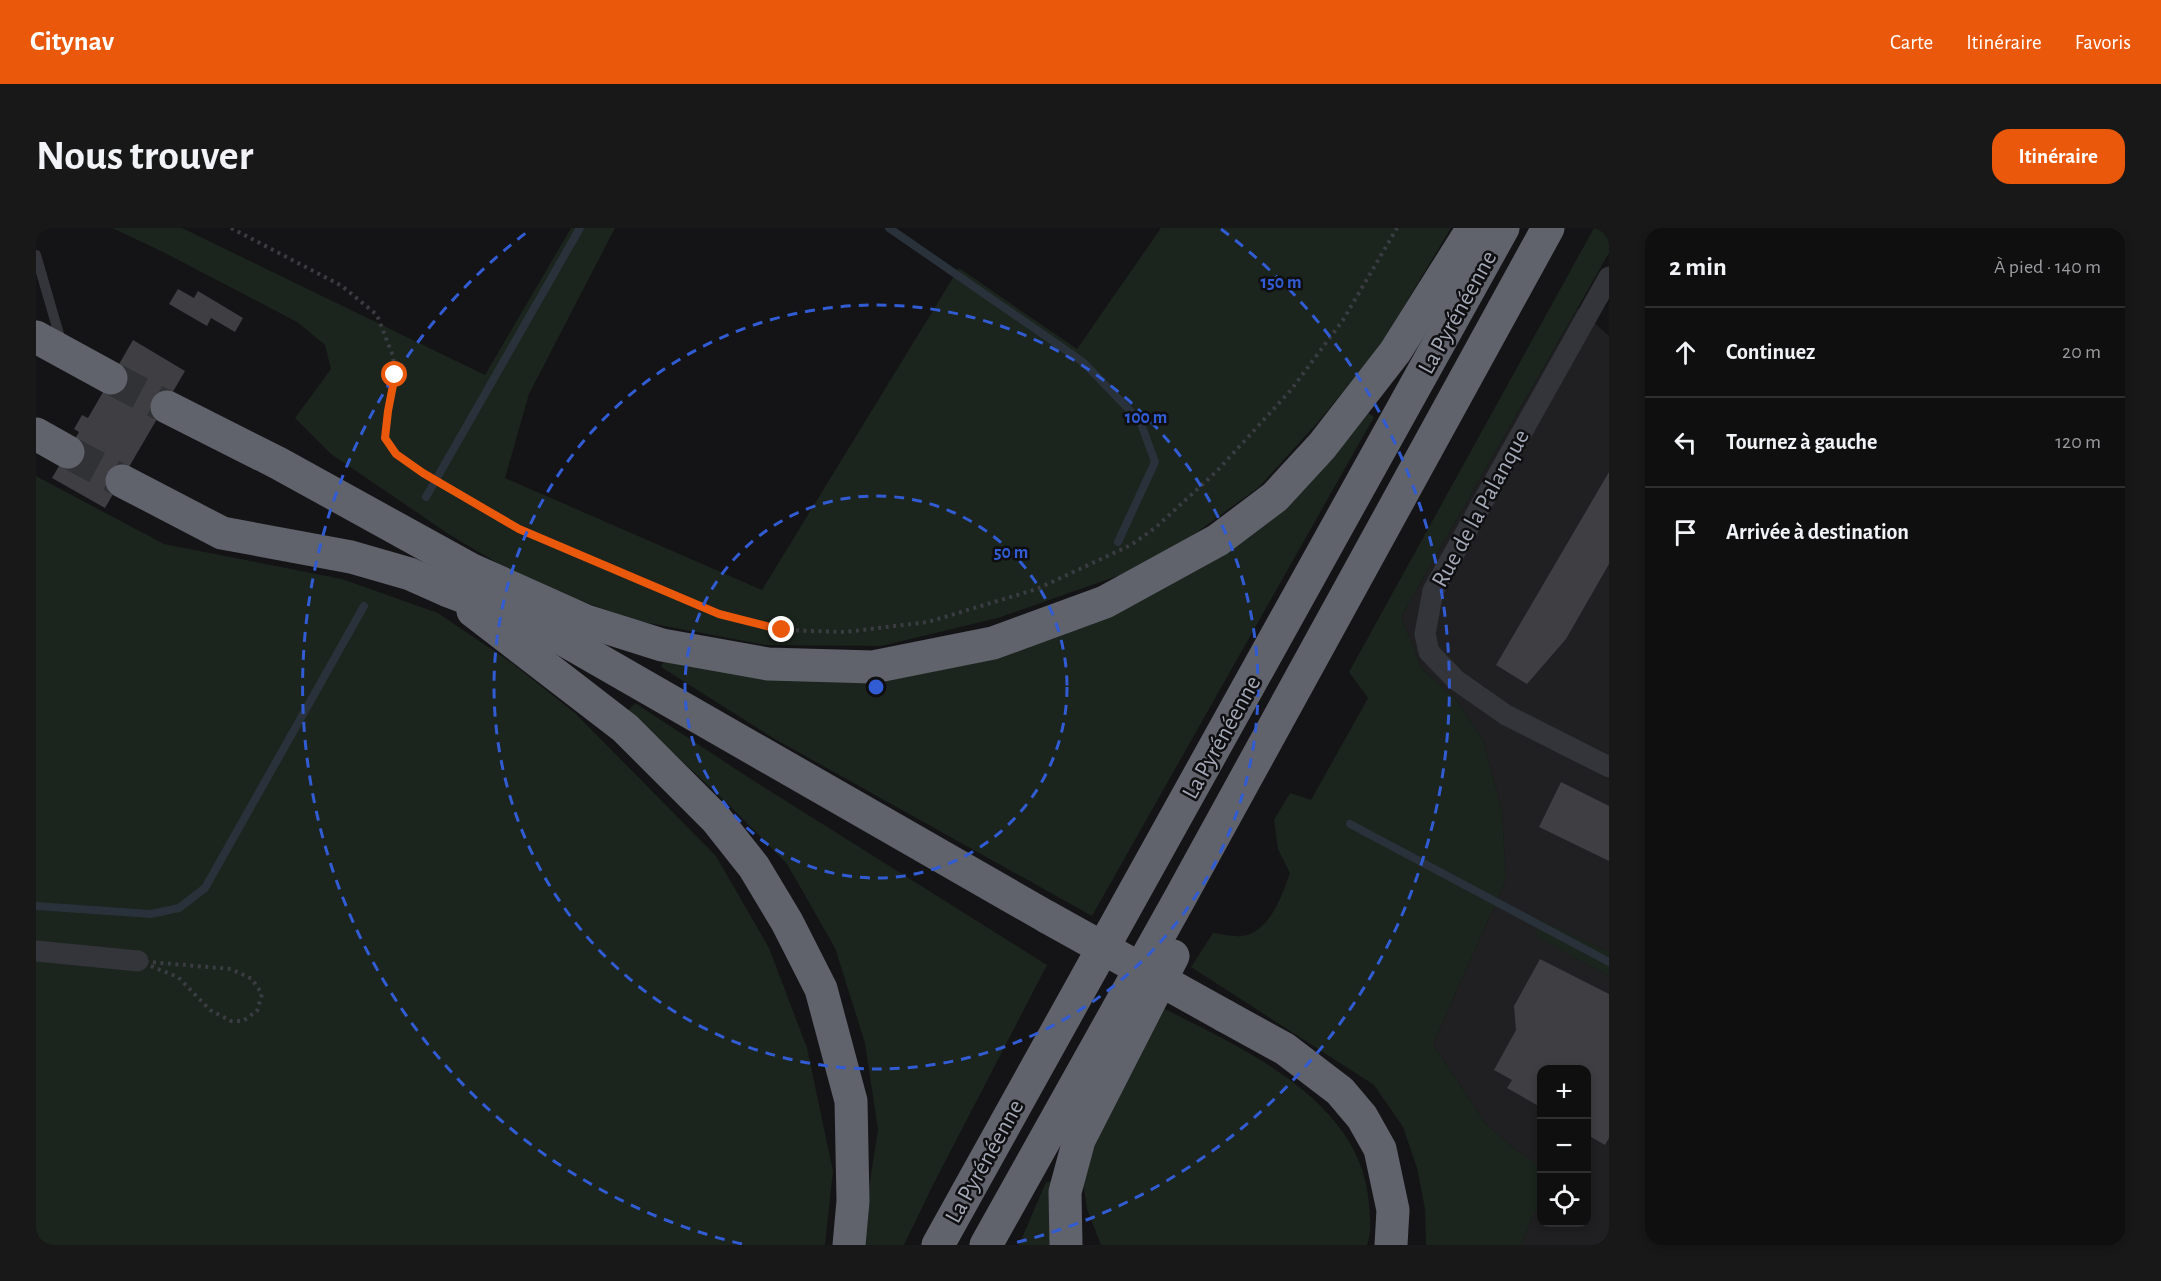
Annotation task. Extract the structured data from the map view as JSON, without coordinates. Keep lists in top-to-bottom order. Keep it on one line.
{"streets":{"highway":["La Pyrénéenne"],"street":["Rue de la Palanque"]},"page":{"header":"Citynav","nav":["Carte","Itinéraire","Favoris"],"buttons":"Itinéraire","title":"Nous trouver","heading":["2 min","À pied · 140 m"],"list":[["Continuez","20 m"],["Tournez à gauche","120 m"],"Arrivée à destination"],"map_buttons":["+","−"]},"rings":["150 m","100 m","50 m"]}
